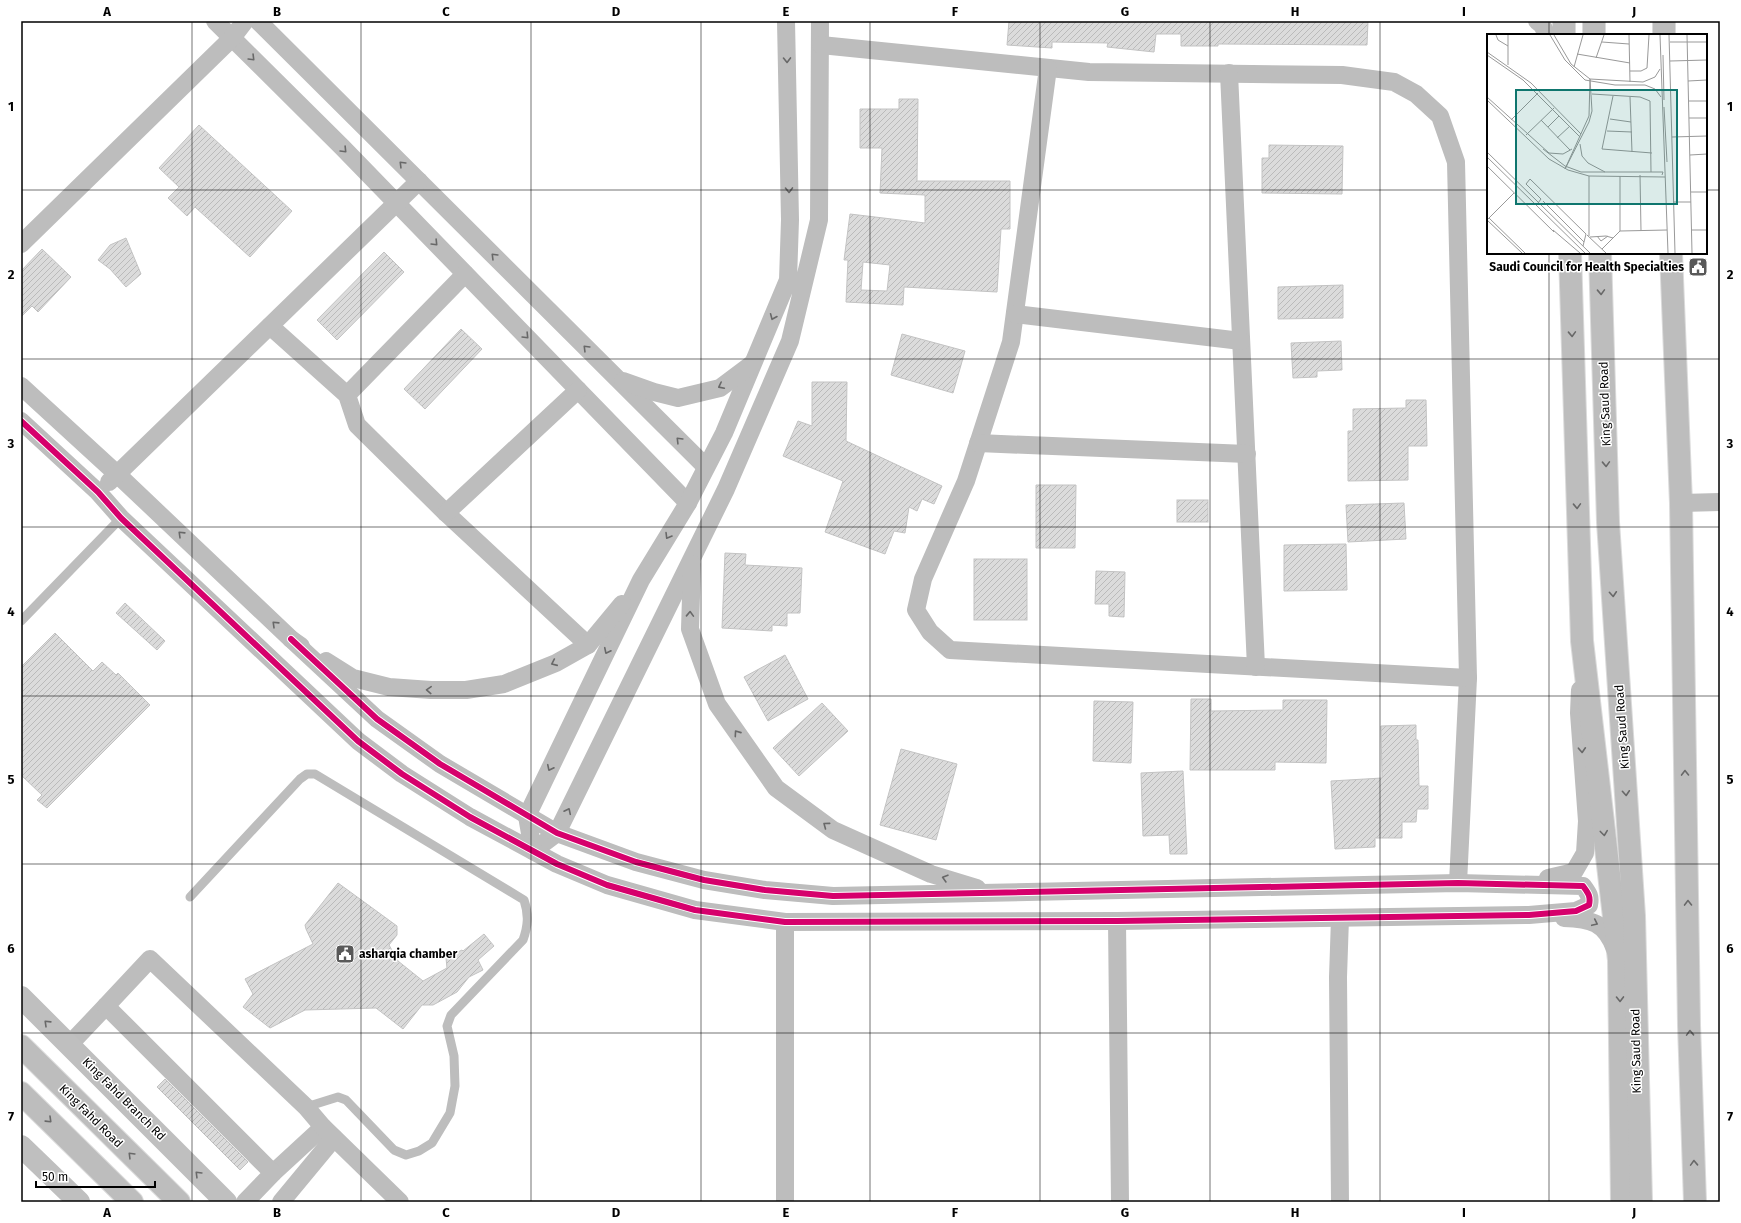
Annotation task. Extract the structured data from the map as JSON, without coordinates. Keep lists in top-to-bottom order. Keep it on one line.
{"streets":{"main road":["King Saud Road","King Fahd Branch Rd","King Fahd Road"]},"places":{"public building":["Saudi Council for Health Specialties","asharqia chamber"]},"scale_bar":"50 m","grid":{"columns":["A","B","C","D","E","F","G","H","I","J"],"rows":["1","2","3","4","5","6","7"]}}
